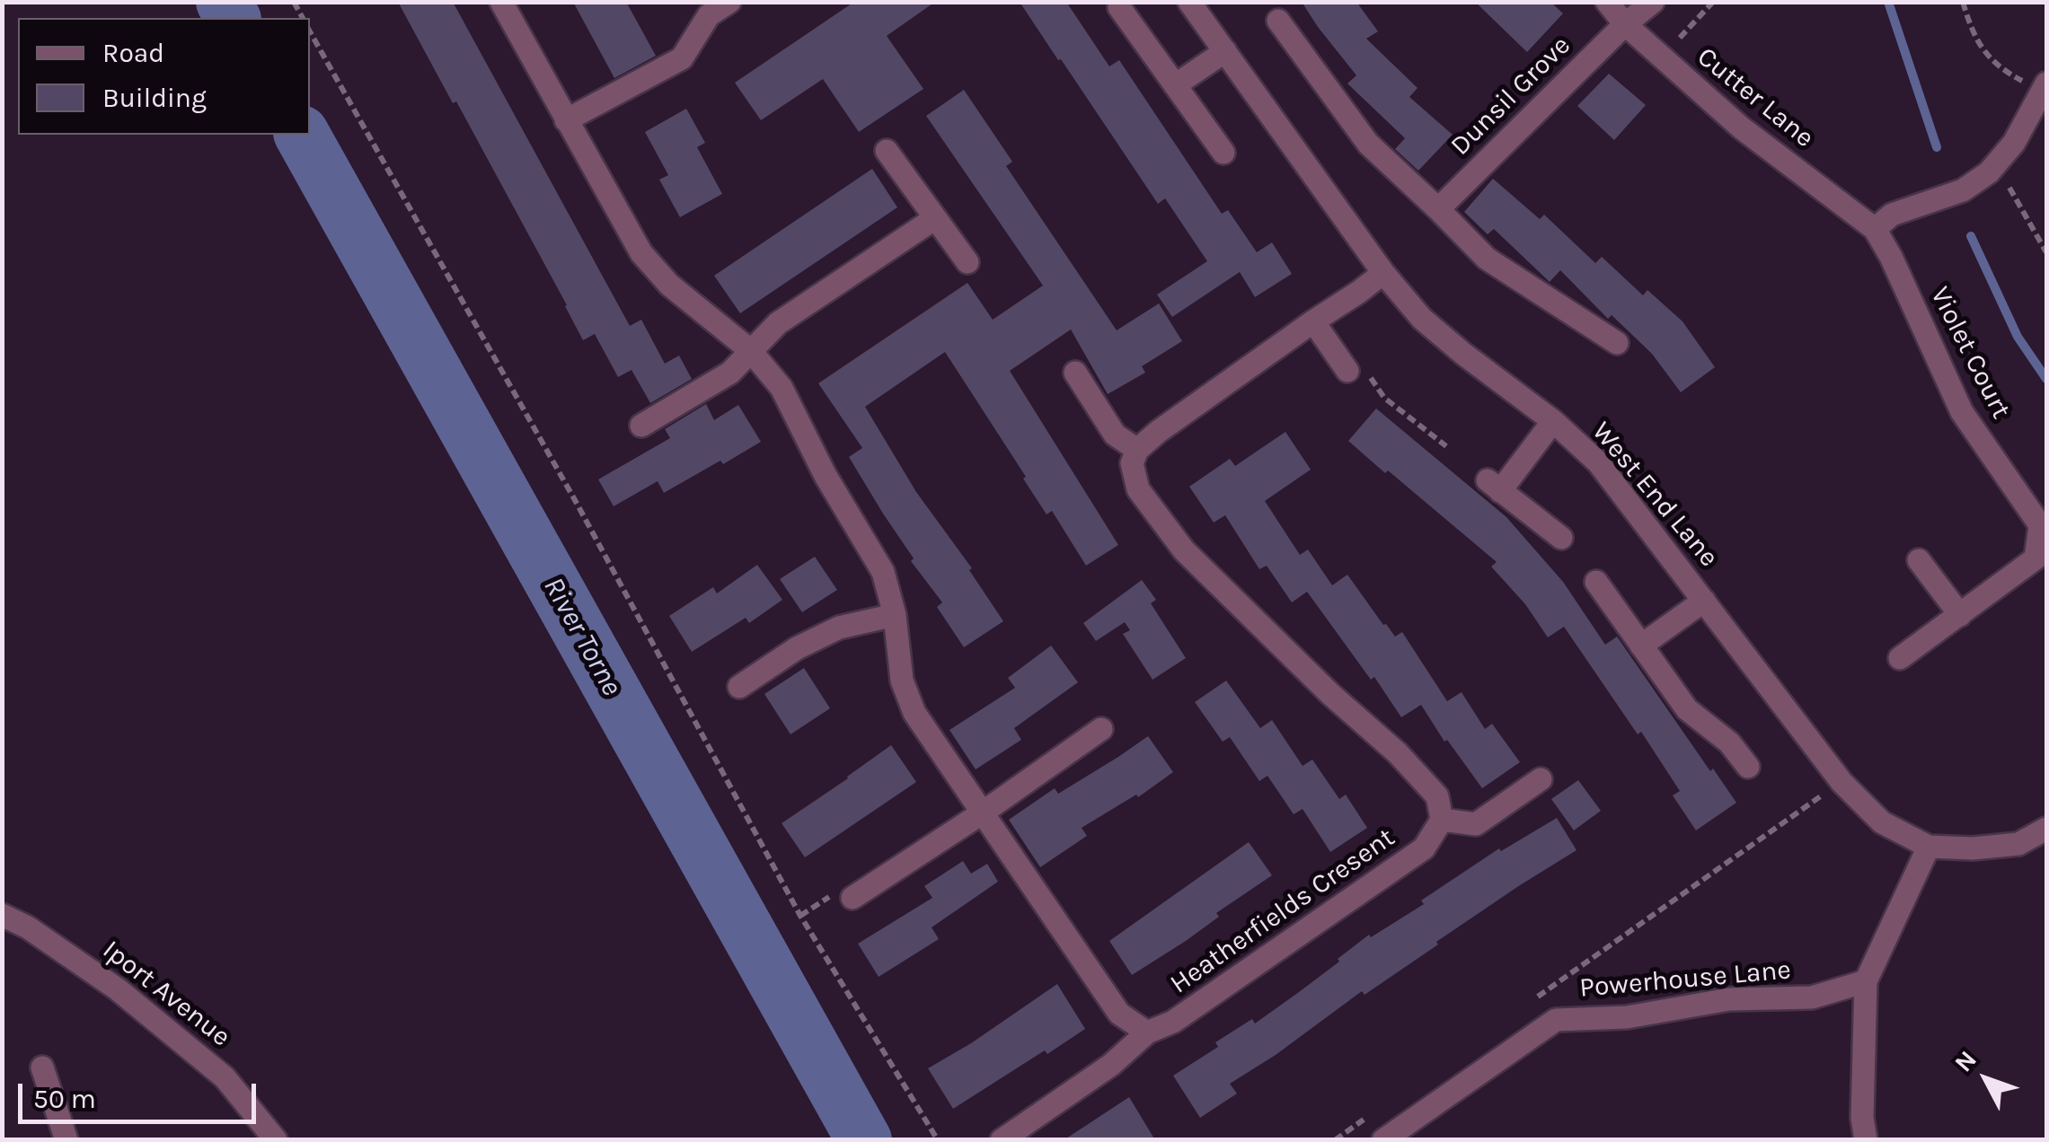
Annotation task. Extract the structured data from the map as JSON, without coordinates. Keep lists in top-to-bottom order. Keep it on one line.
{"streets":{"street":["Dunsil Grove","Cutter Lane","Violet Court","West End Lane","Heatherfields Cresent","Powerhouse Lane","Iport Avenue"]},"crossings":[["Dunsil Grove","Cutter Lane"],["Cutter Lane","Violet Court"]],"water":["River Torne"],"legend":["Road","Building"],"scale_bar":"50 m","north":"top left"}
